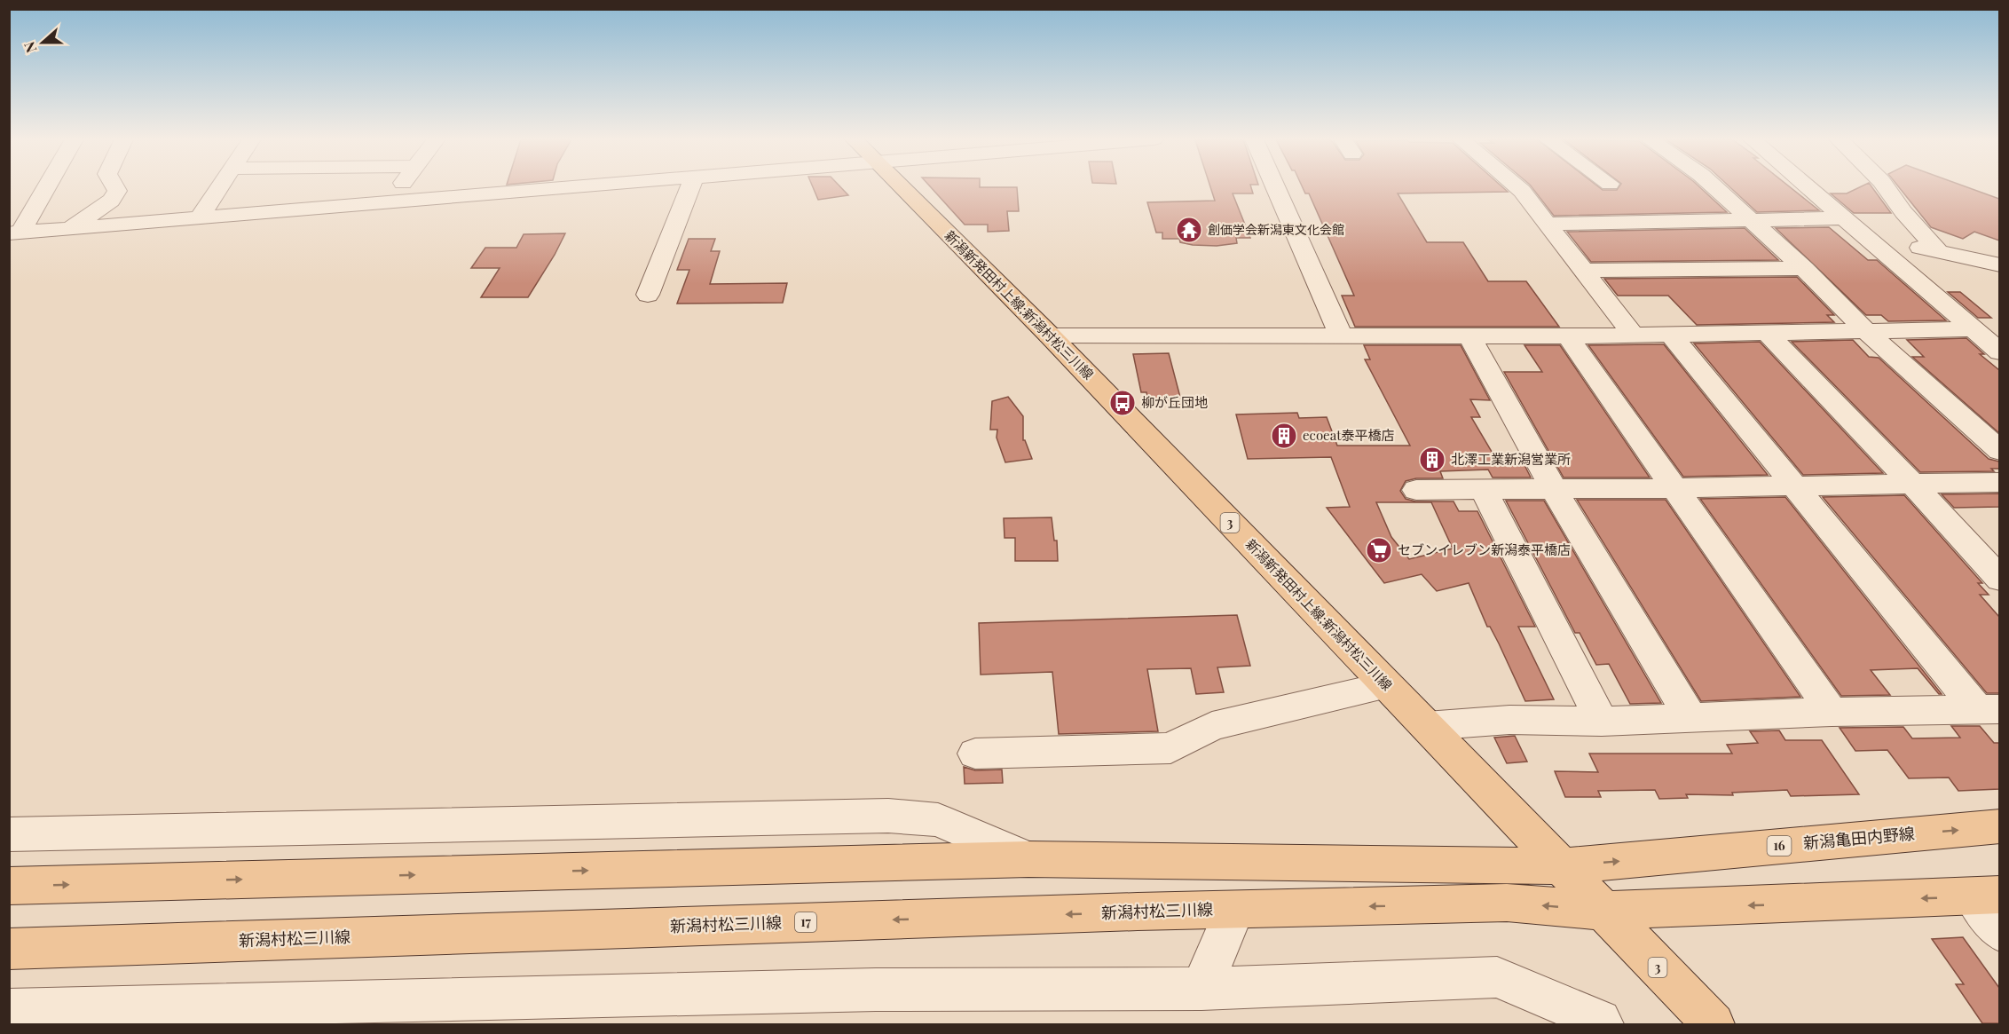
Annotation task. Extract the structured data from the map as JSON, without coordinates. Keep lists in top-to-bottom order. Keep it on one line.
{"streets":{"main road":["新潟新発田村上線;新潟村松三川線","3","新潟亀田内野線","16","新潟村松三川線","17"]},"crossings":[["新潟新発田村上線;新潟村松三川線","3"],["新潟新発田村上線;新潟村松三川線","新潟亀田内野線"],["新潟新発田村上線;新潟村松三川線","新潟村松三川線"],["3","新潟村松三川線"]],"places":{"temple":["創価学会新潟東文化会館"],"bus stop":["柳が丘団地"],"building":["ecoeat泰平橋店","北澤工業新潟営業所"],"supermarket":["セブンイレブン新潟泰平橋店"]},"north":"left"}
